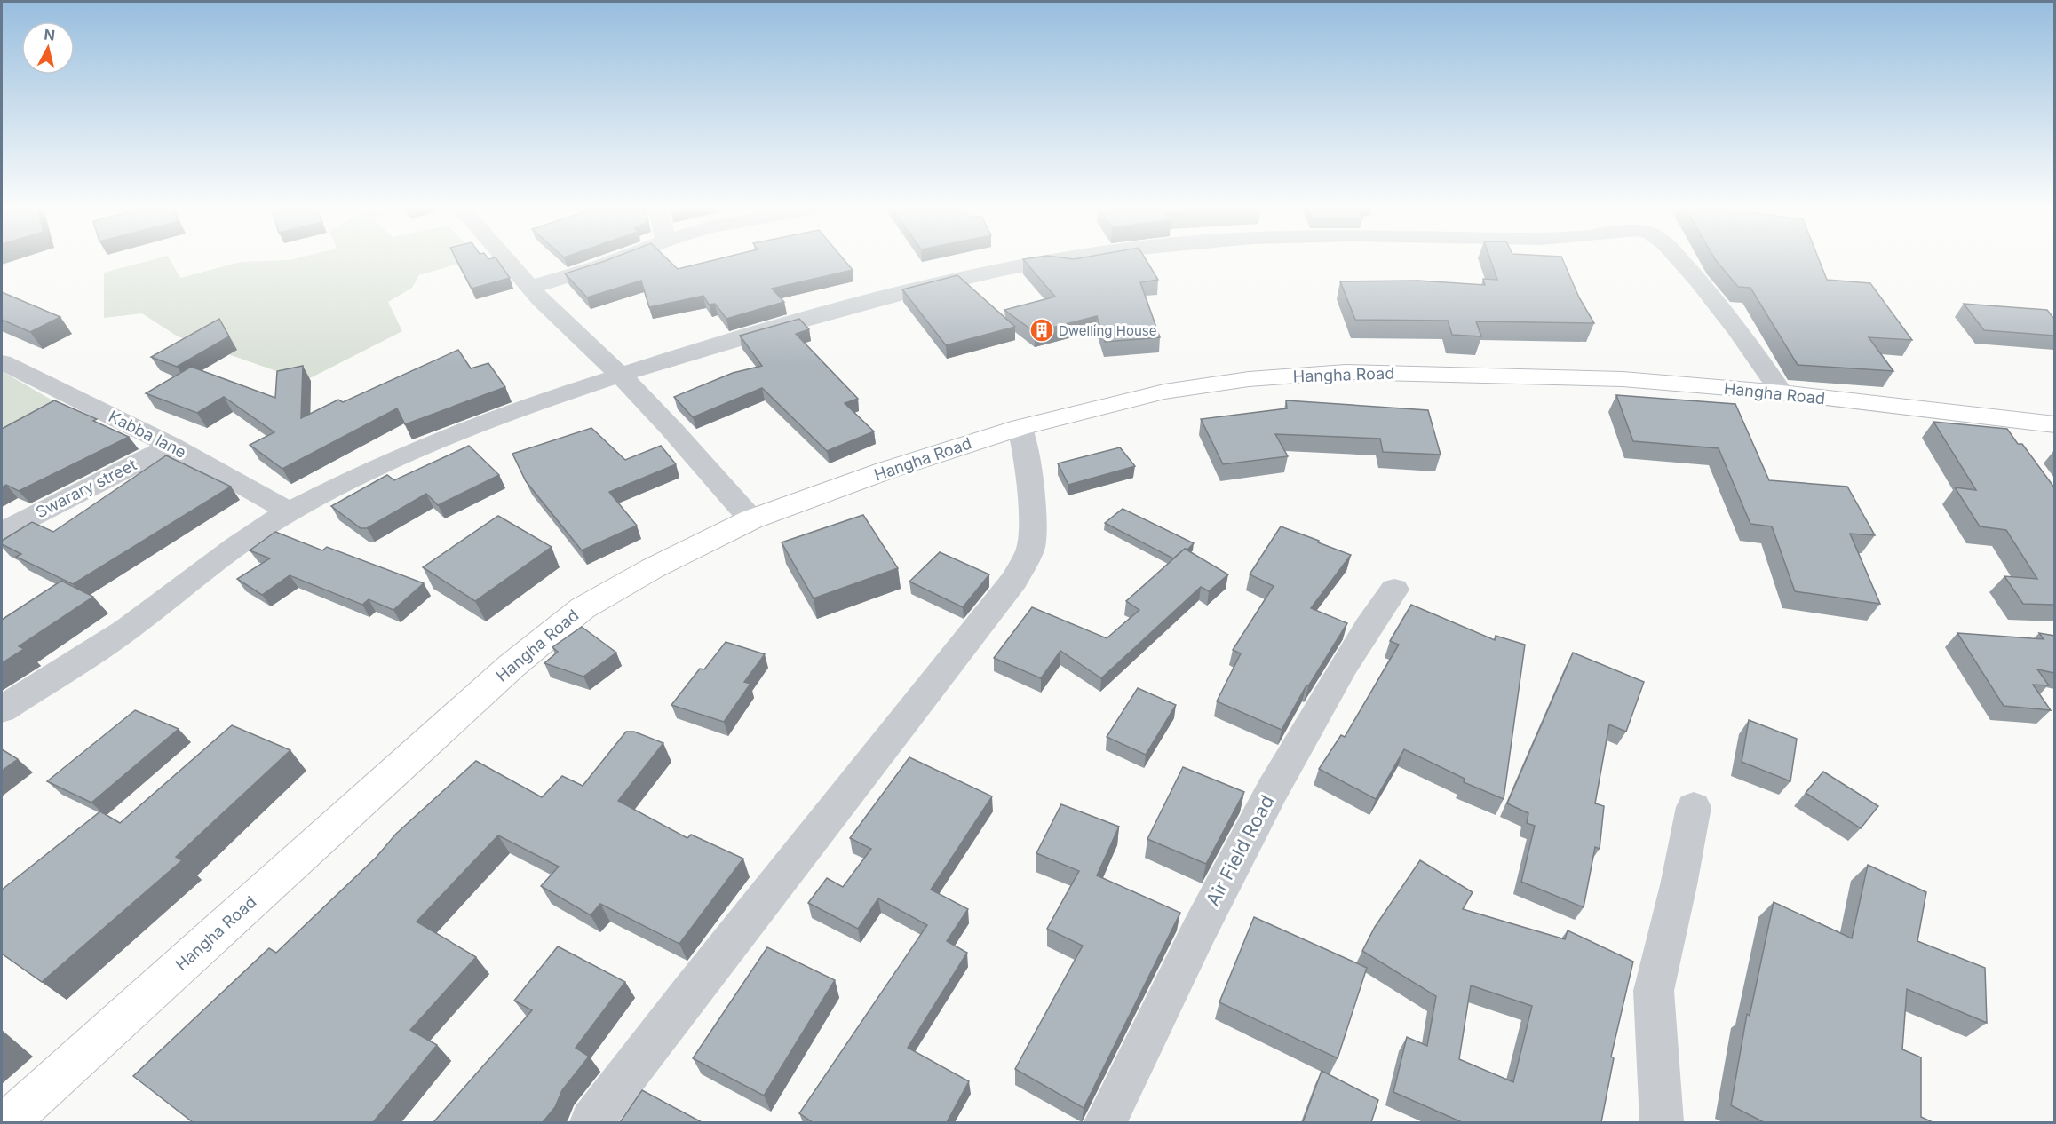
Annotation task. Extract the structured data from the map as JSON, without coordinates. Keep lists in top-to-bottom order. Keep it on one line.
{"streets":{"highway":["Hangha Road"],"street":["Kabba lane","Swarary street","Air Field Road"]},"crossings":[["Kabba lane","Swarary street"]],"places":{"building":["Dwelling House"]},"north":"top"}
